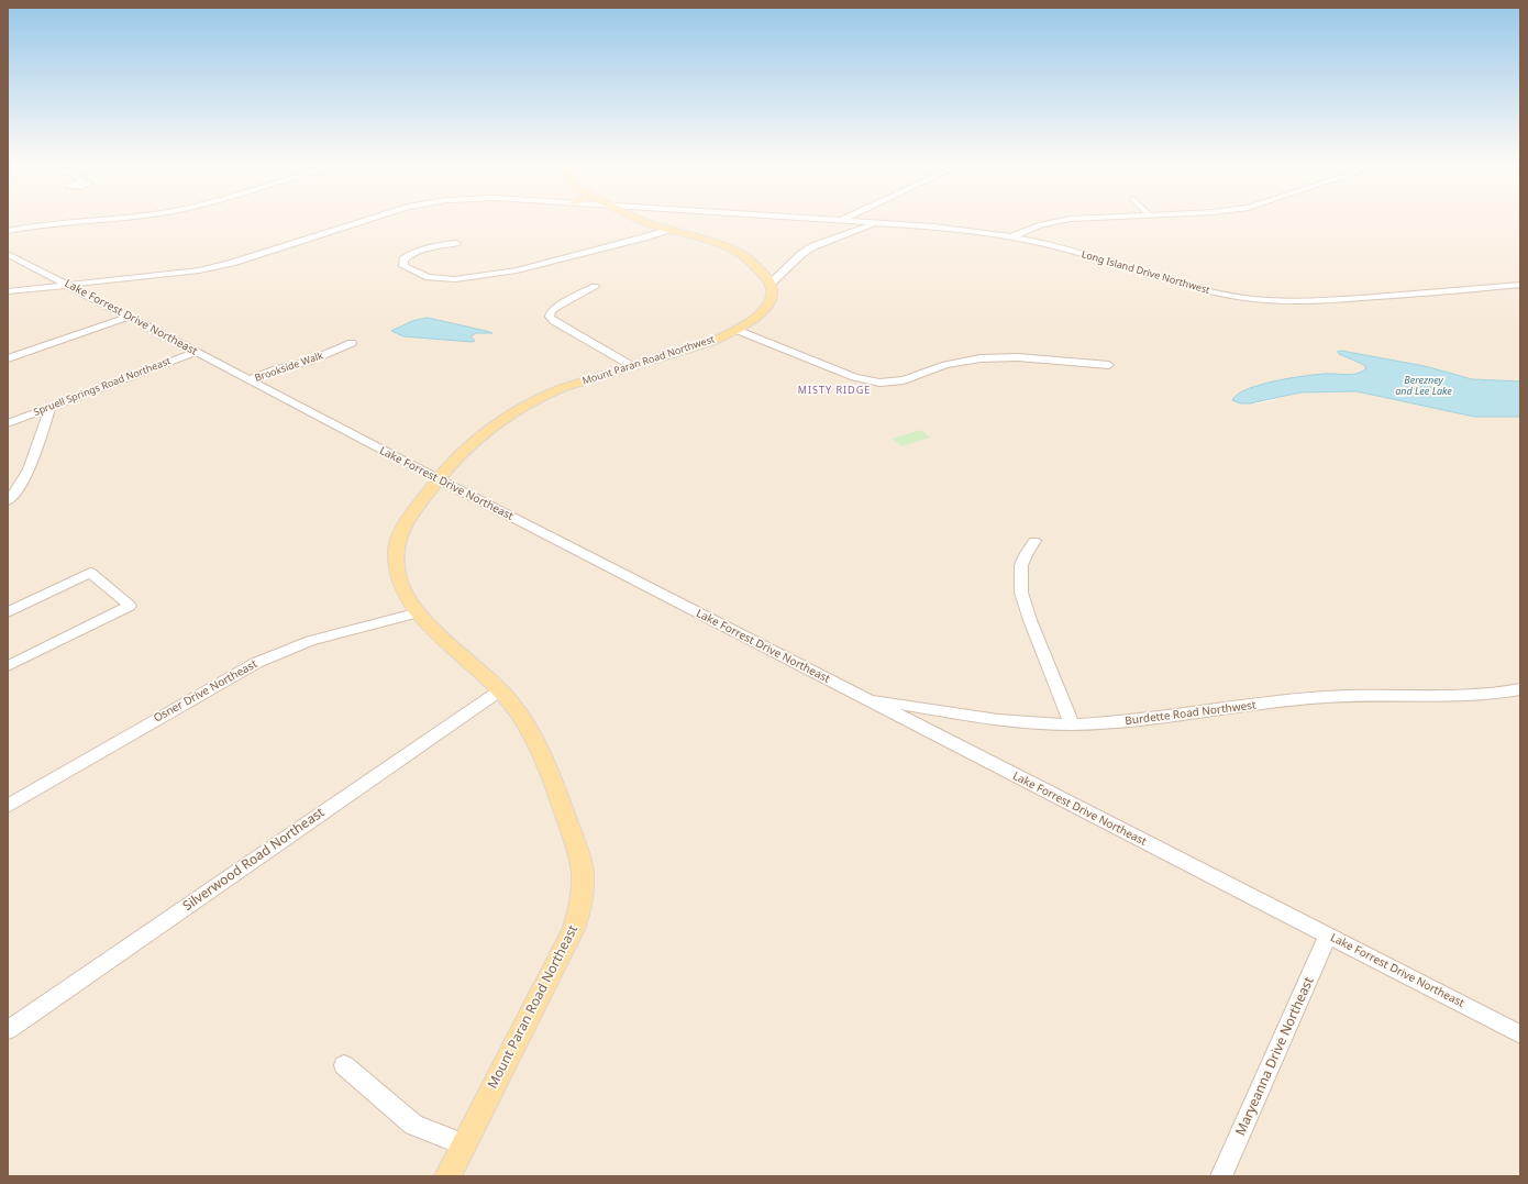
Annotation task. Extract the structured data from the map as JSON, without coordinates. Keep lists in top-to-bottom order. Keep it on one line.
{"streets":{"main road":["Mount Paran Road Northwest","Mount Paran Road Northeast"],"street":["Long Island Drive Northwest","Lake Forrest Drive Northeast","Brookside Walk","Spruell Springs Road Northeast","Osner Drive Northeast","Burdette Road Northwest","Silverwood Road Northeast","Maryeanna Drive Northeast"]},"crossings":[["Long Island Drive Northwest","Lake Forrest Drive Northeast"],["Lake Forrest Drive Northeast","Mount Paran Road Northwest"],["Lake Forrest Drive Northeast","Brookside Walk"],["Lake Forrest Drive Northeast","Spruell Springs Road Northeast"],["Lake Forrest Drive Northeast","Burdette Road Northwest"],["Lake Forrest Drive Northeast","Mount Paran Road Northeast"],["Lake Forrest Drive Northeast","Maryeanna Drive Northeast"],["Mount Paran Road Northwest","Mount Paran Road Northeast"],["Osner Drive Northeast","Mount Paran Road Northeast"],["Silverwood Road Northeast","Mount Paran Road Northeast"]],"districts":["MISTY RIDGE"],"water":["Berezney and Lee Lake"]}
